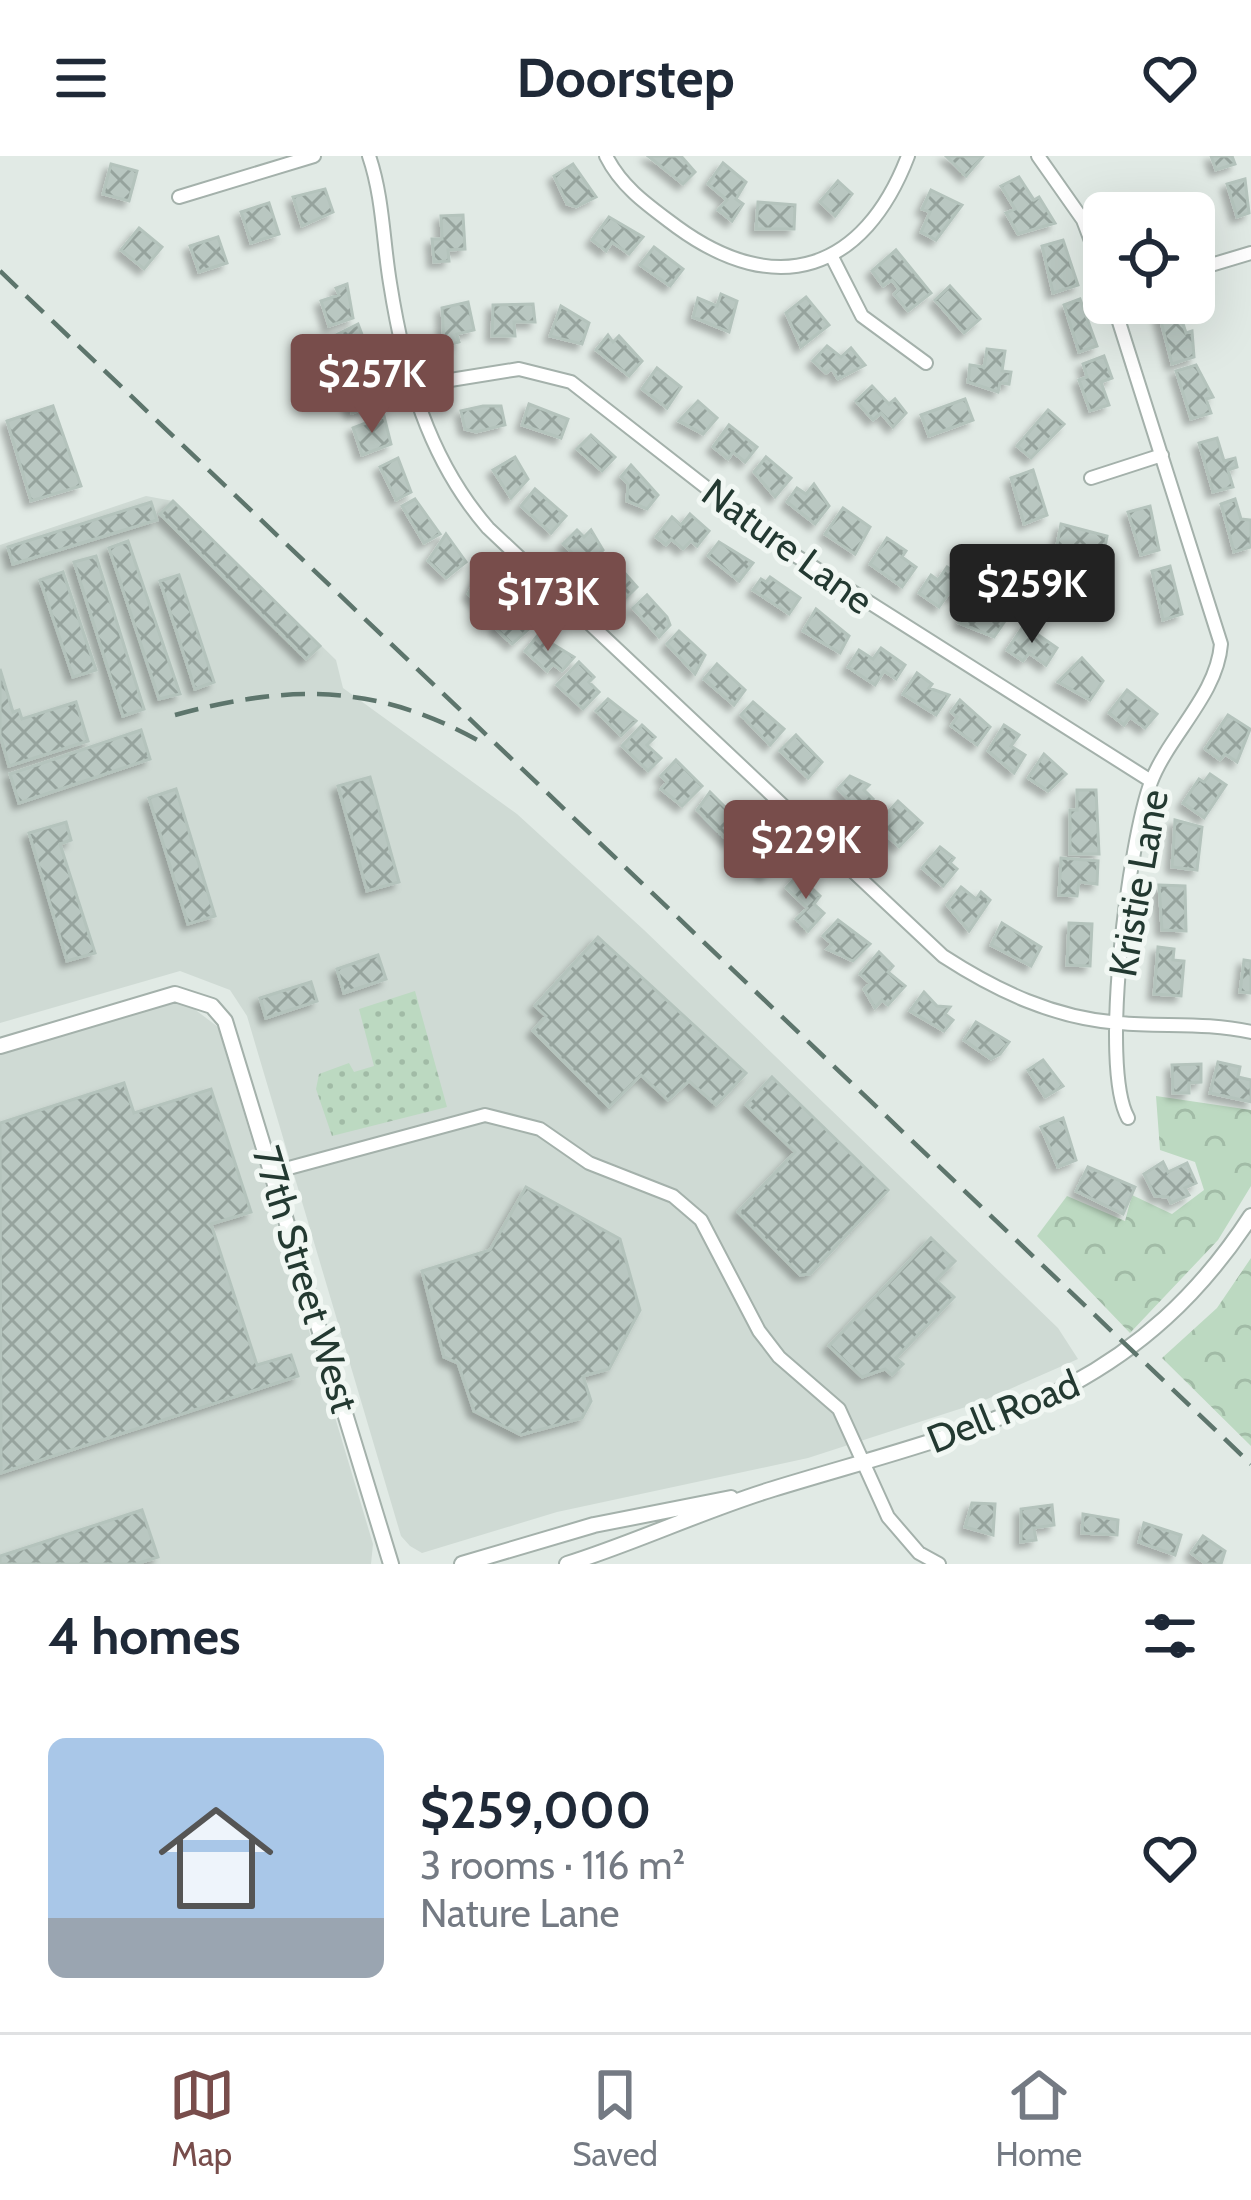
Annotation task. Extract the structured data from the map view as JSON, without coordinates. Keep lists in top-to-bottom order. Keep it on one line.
{"streets":{"street":["Nature Lane","Kristie Lane","77th Street West","Dell Road"]},"crossings":[["Nature Lane","Kristie Lane"]],"page":{"header":"Doorstep","price":["$257K","$259K","$173K","$229K"],"heading":"4 homes","list":[{"name":"$259,000","note":"3 rooms · 116 m² · Nature Lane"}],"tabs":["Map","Saved","Home"]}}
